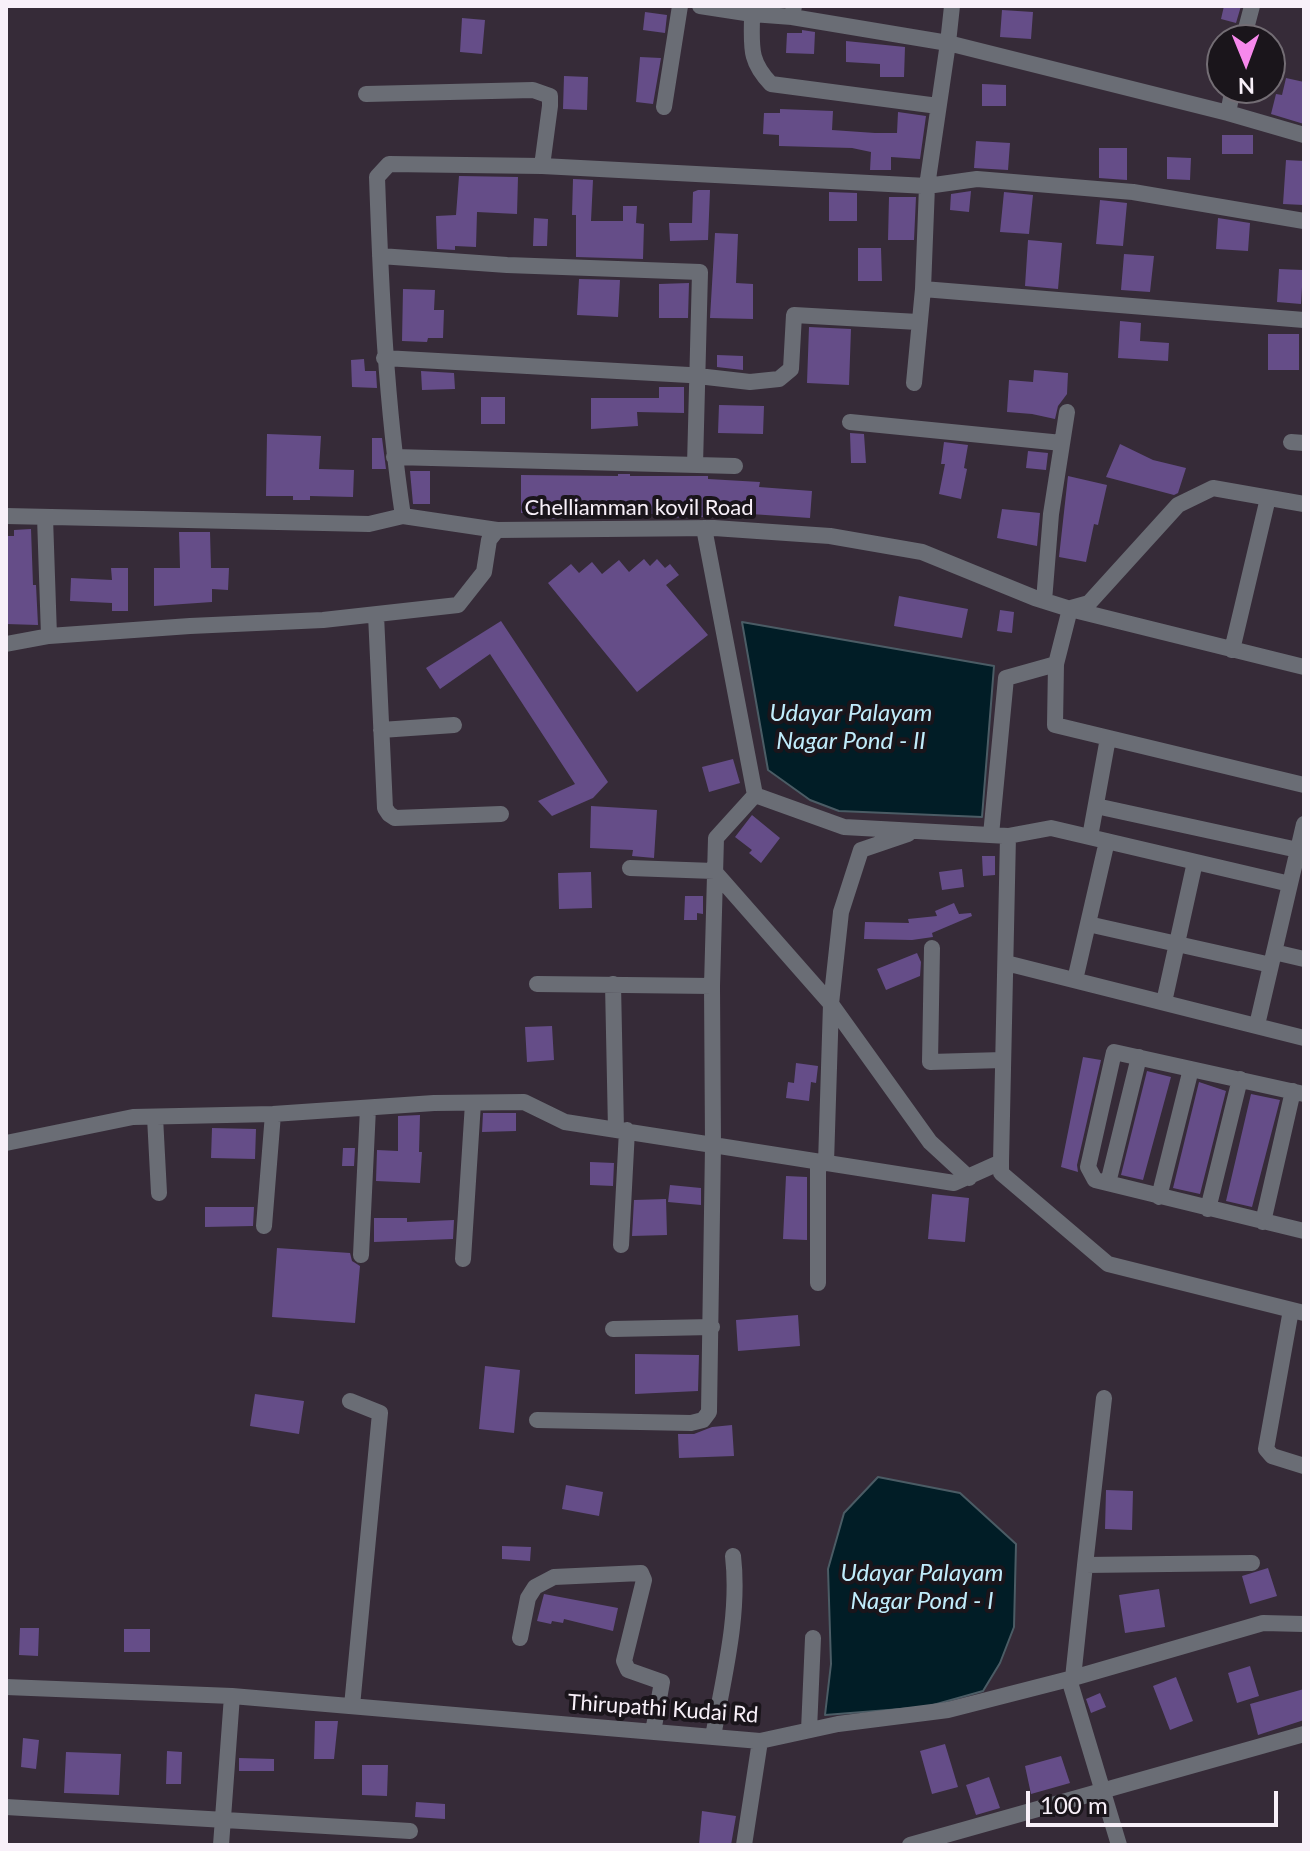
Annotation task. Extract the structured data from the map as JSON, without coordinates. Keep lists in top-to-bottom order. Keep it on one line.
{"streets":{"street":["Chelliamman kovil Road","Thirupathi Kudai Rd"]},"water":["Udayar Palayam Nagar Pond - II","Udayar Palayam Nagar Pond - I"],"scale_bar":"100 m","north":"bottom"}
